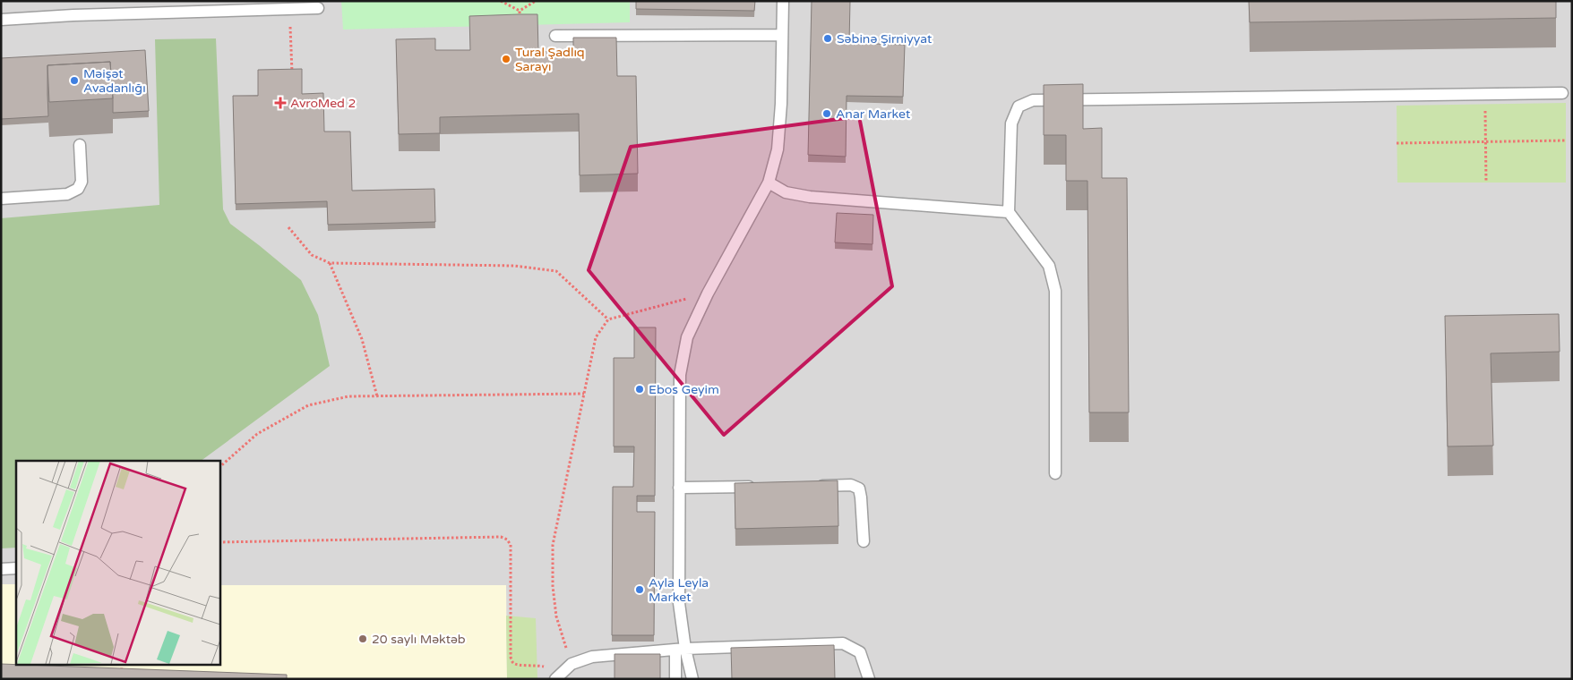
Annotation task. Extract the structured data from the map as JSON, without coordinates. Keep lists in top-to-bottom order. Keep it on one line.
{"places":{"other":["Səbinə Şirniyyat","Tural Şadlıq Sarayı","Məişət Avadanlığı","Anar Market","Ebos Geyim","Ayla Leyla Market","20 saylı Məktəb"],"health":["AvroMed 2"]}}
